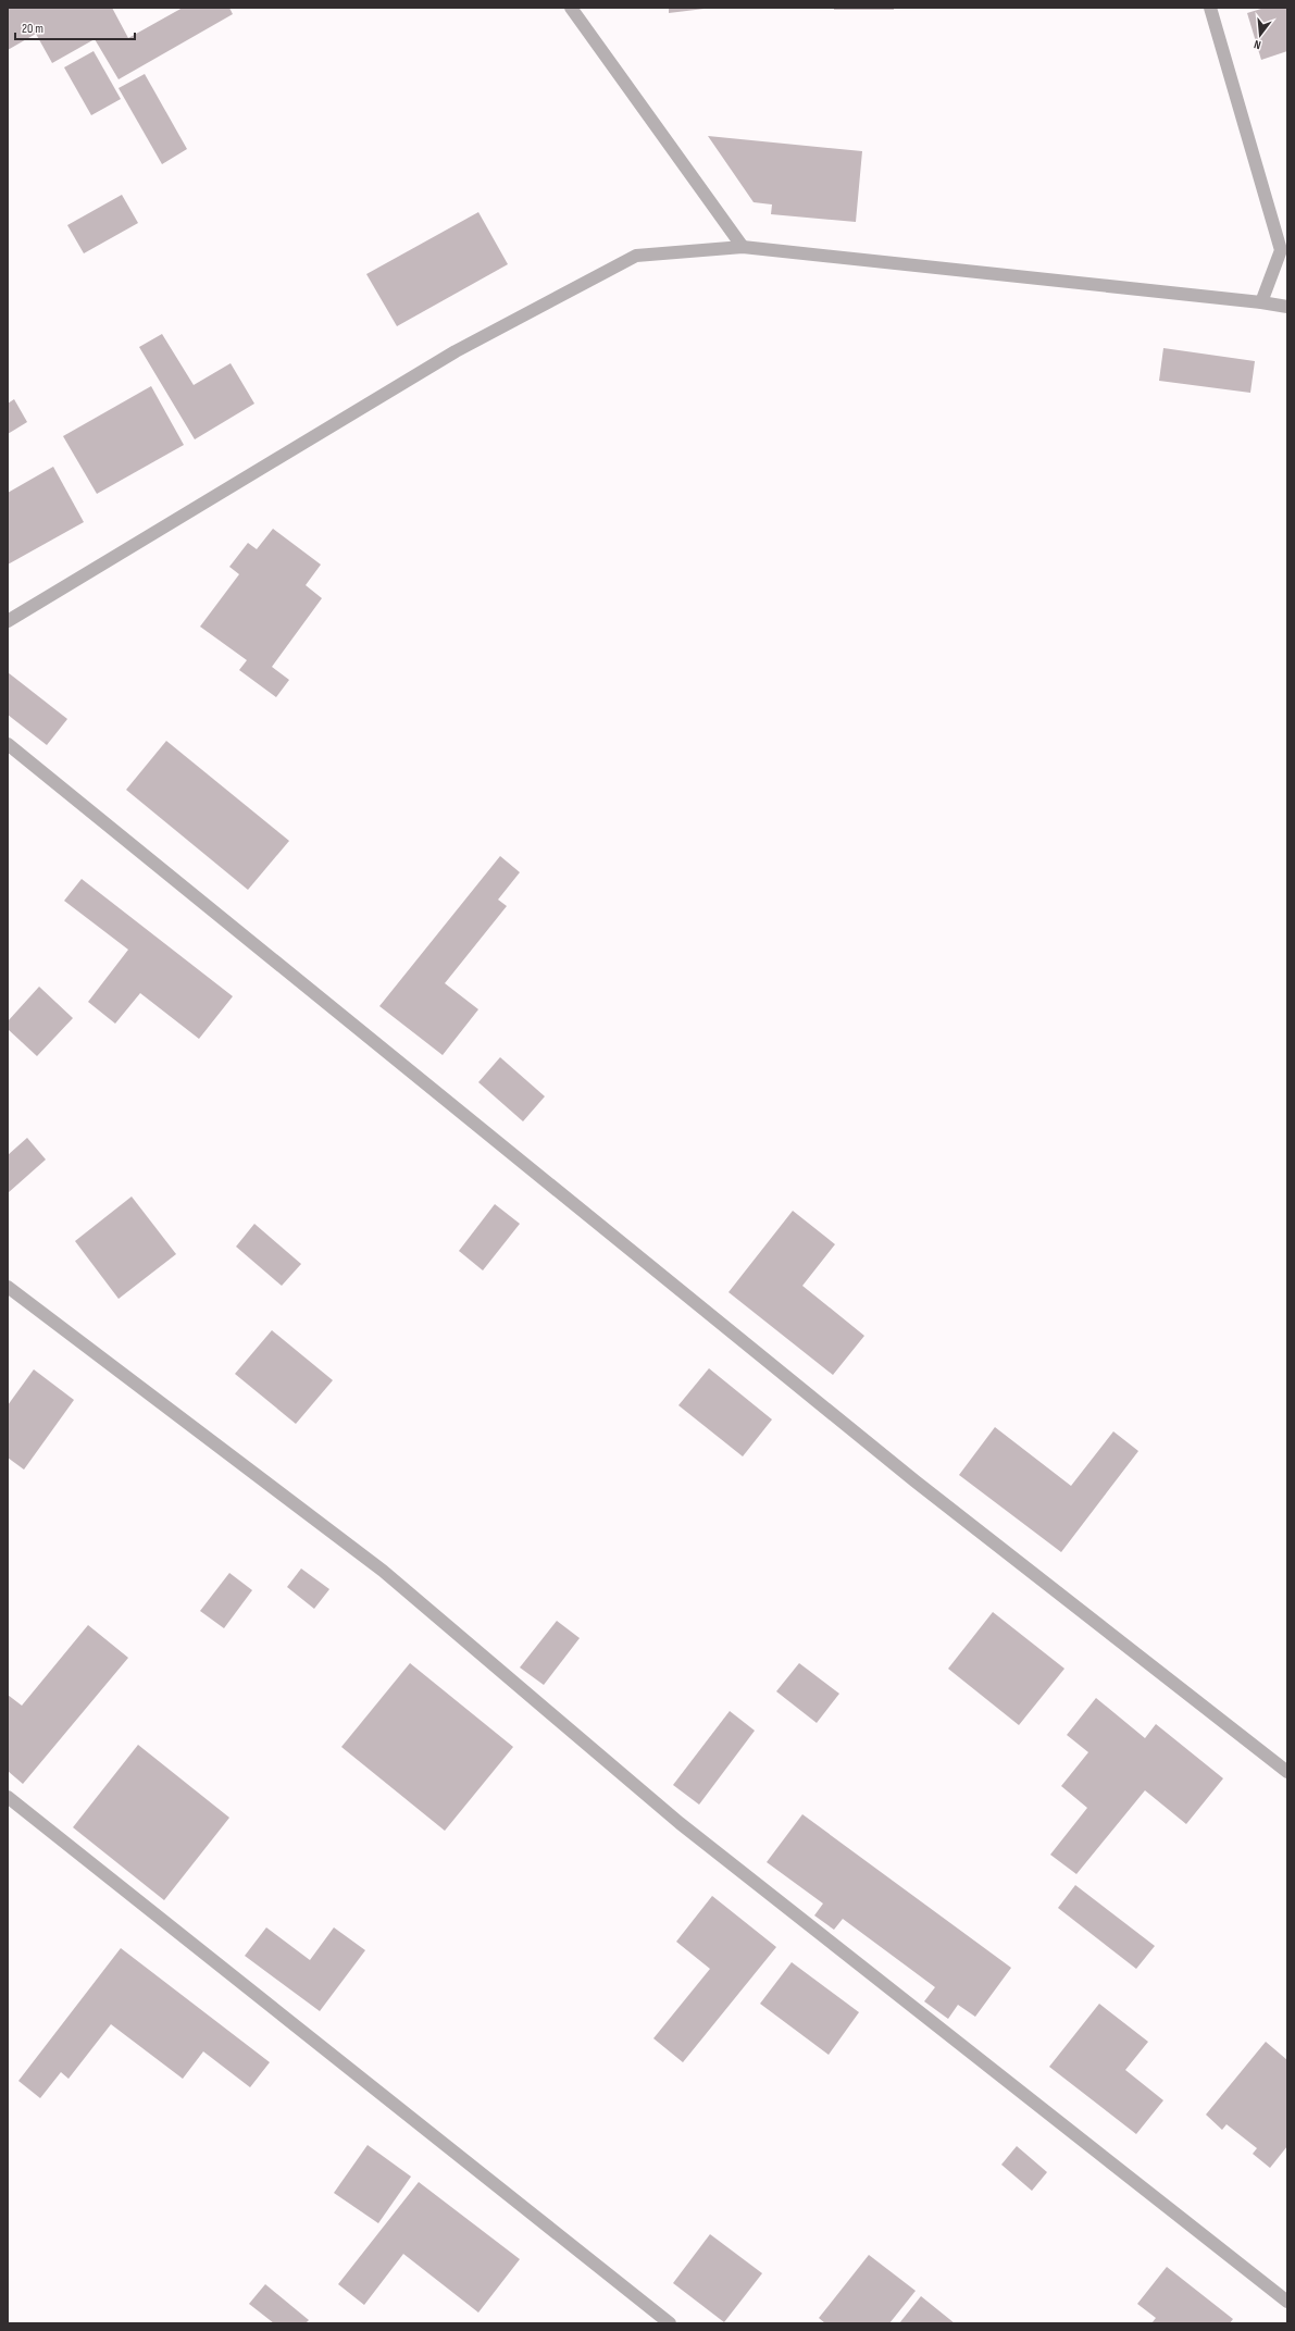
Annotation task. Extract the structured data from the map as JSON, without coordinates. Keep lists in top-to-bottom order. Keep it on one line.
{"scale_bar":"20 m","north":"bottom"}
